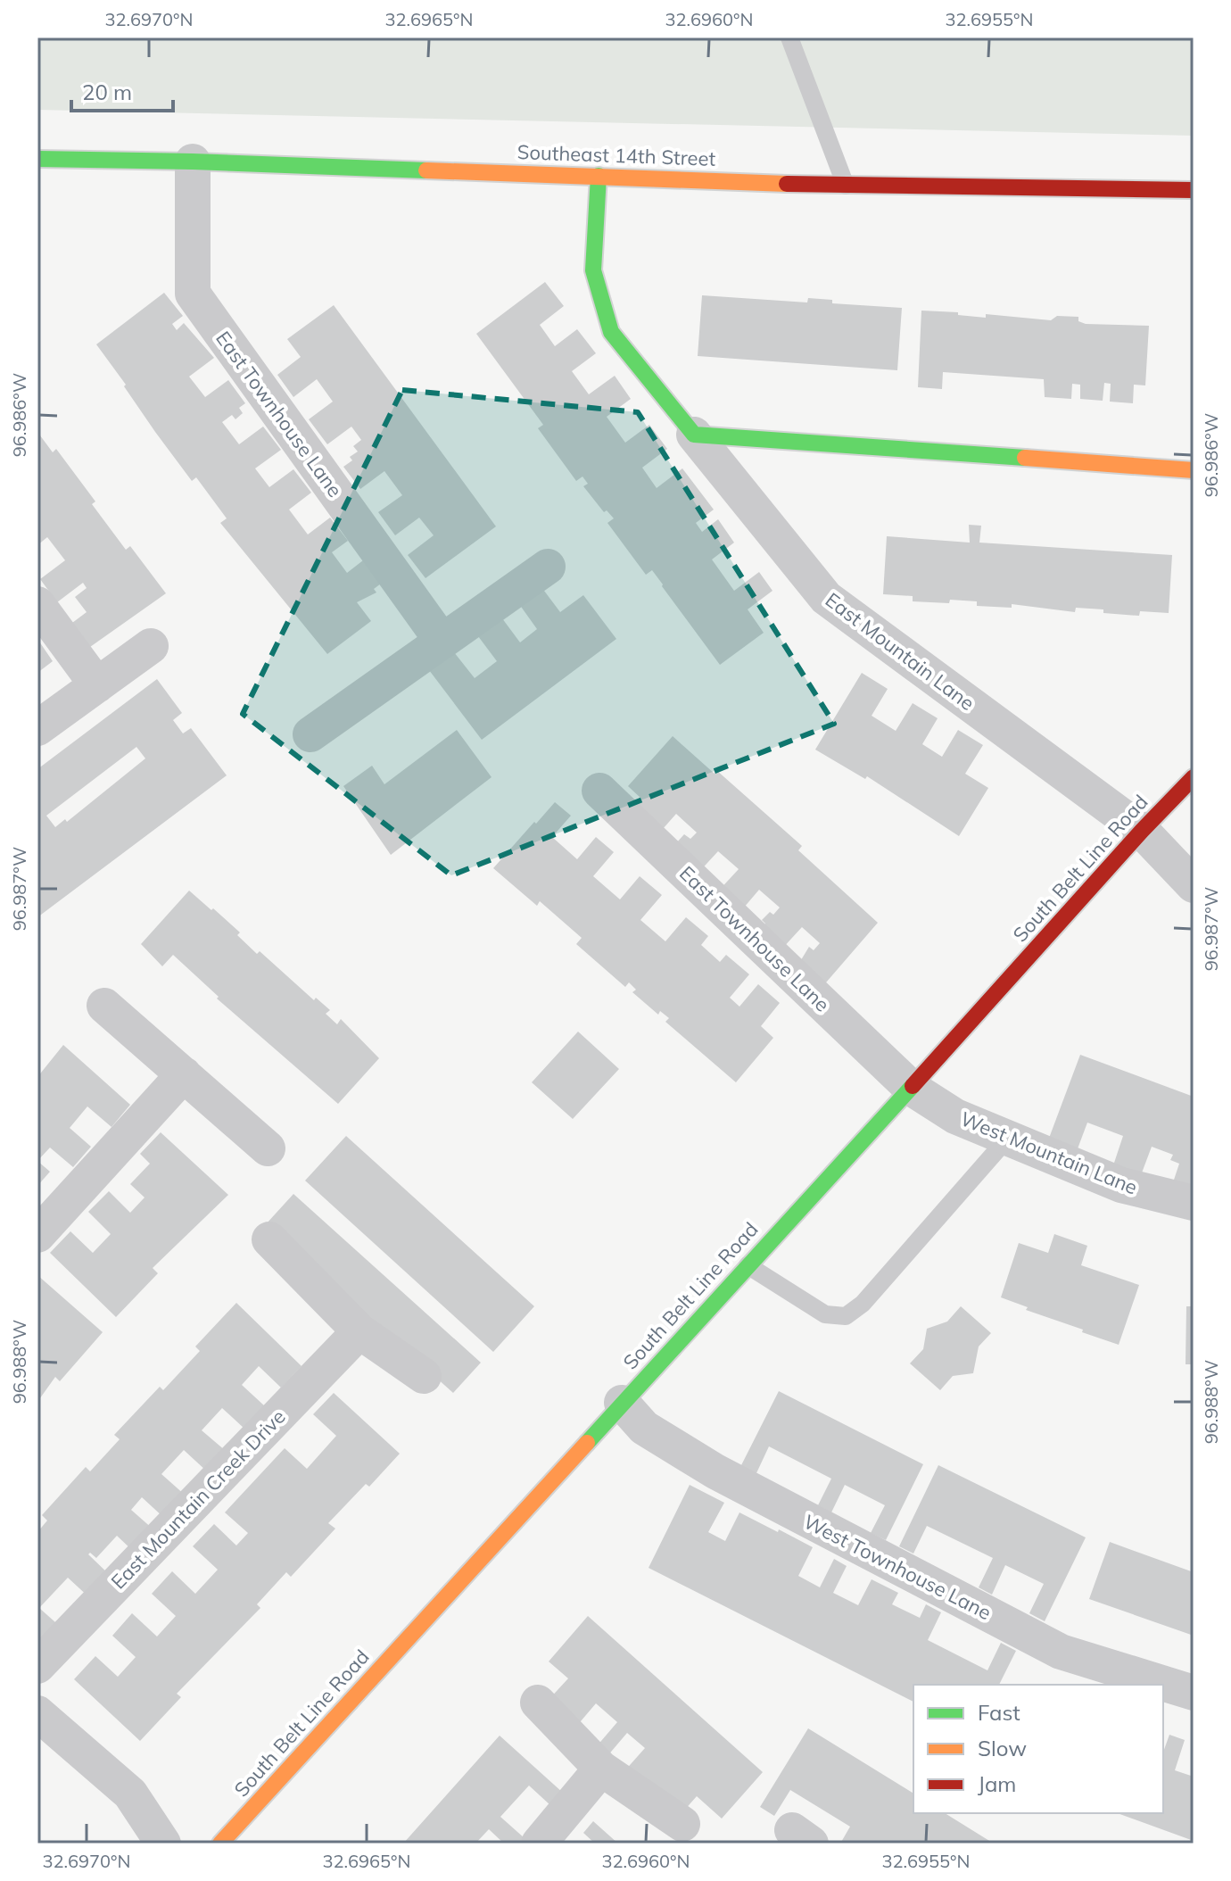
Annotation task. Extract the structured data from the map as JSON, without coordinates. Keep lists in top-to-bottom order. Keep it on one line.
{"streets":{"street":["Southeast 14th Street","East Townhouse Lane","East Mountain Lane","South Belt Line Road","West Mountain Lane","East Mountain Creek Drive","West Townhouse Lane"]},"crossings":[["Southeast 14th Street","East Townhouse Lane"],["Southeast 14th Street","East Mountain Lane"],["East Townhouse Lane","South Belt Line Road"],["East Townhouse Lane","West Mountain Lane"],["East Mountain Lane","South Belt Line Road"],["South Belt Line Road","West Mountain Lane"],["South Belt Line Road","West Townhouse Lane"]],"legend":["Fast","Slow","Jam"],"scale_bar":"20 m","coordinates":["32.6970°N","32.6965°N","32.6960°N","32.6955°N","96.986°W","96.987°W","96.988°W"]}
